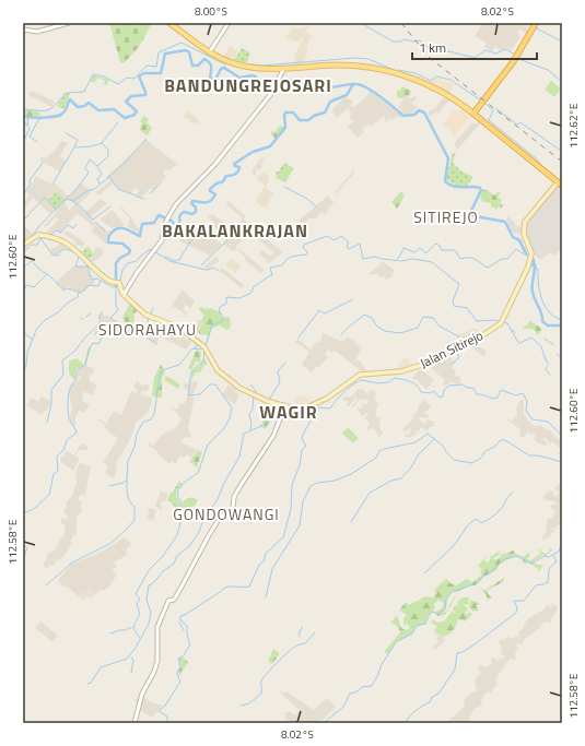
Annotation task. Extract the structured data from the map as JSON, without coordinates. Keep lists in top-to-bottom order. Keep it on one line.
{"streets":{"main road":["Jalan Sitirejo"]},"districts":["BANDUNGREJOSARI","SITIREJO","BAKALANKRAJAN","SIDORAHAYU","WAGIR","GONDOWANGI"],"scale_bar":"1 km","coordinates":["8.00°S","8.02°S","112.62°E","112.60°E","112.58°E"]}
